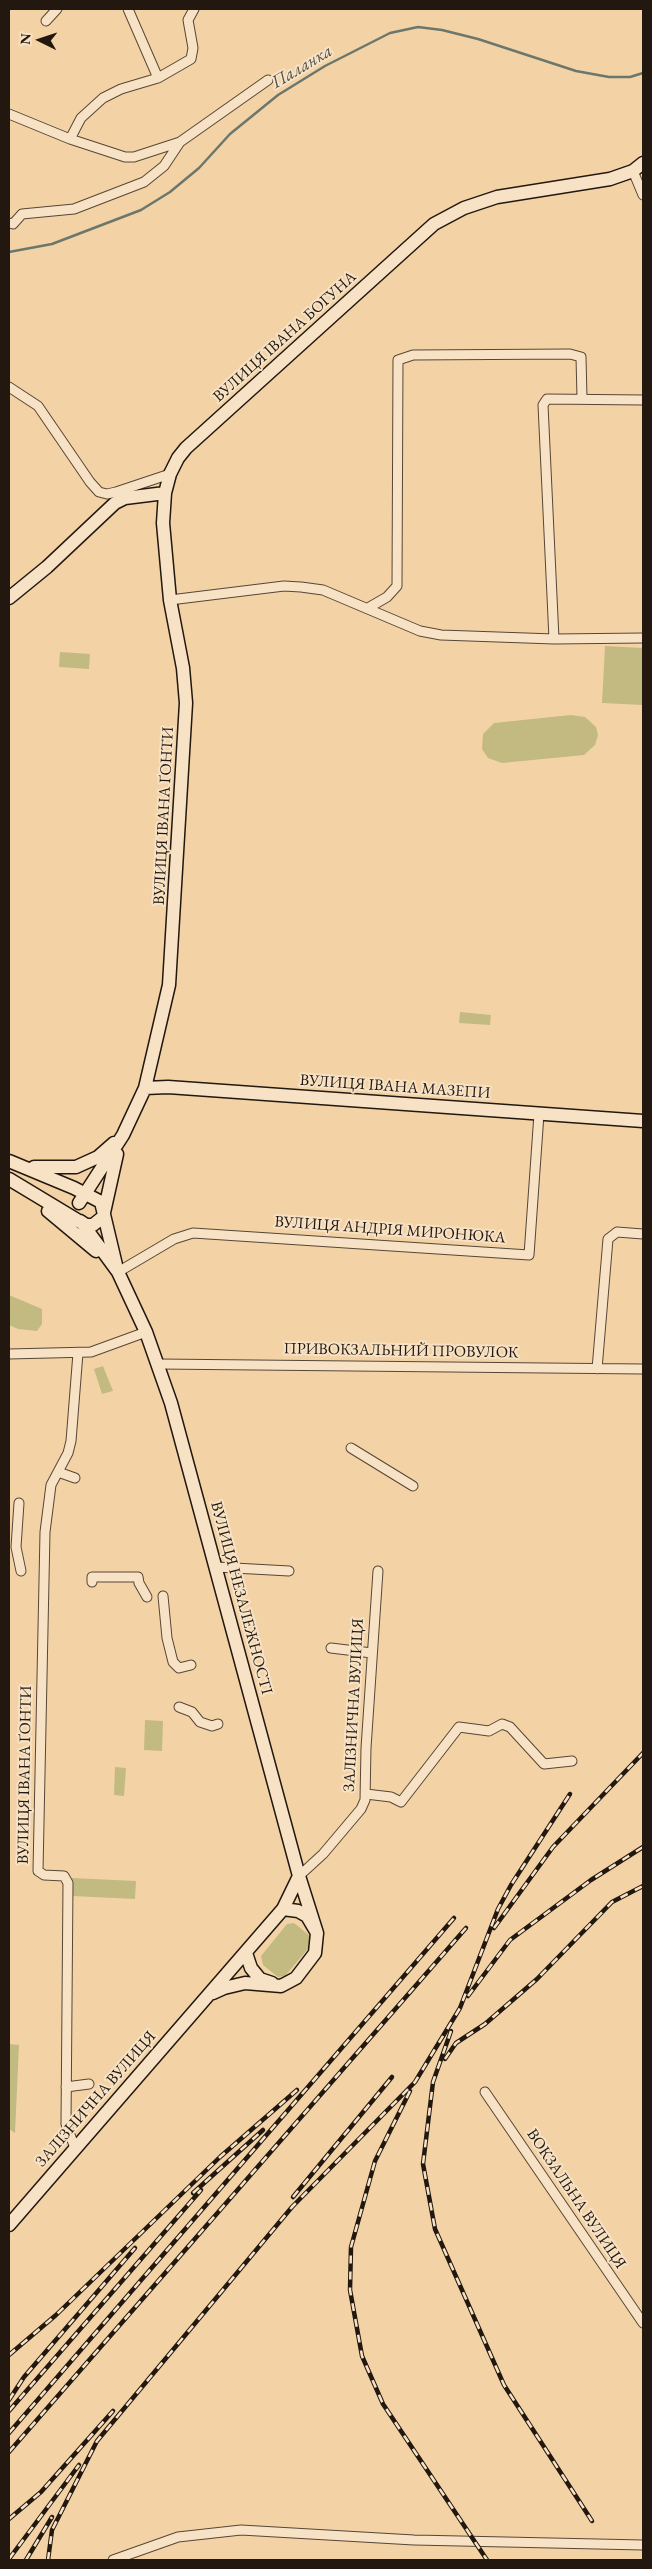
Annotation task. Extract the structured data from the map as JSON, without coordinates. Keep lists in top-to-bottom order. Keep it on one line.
{"streets":{"main road":["ВУЛИЦЯ ІВАНА БОГУНА","ВУЛИЦЯ ІВАНА ҐОНТИ","ВУЛИЦЯ ІВАНА МАЗЕПИ","ВУЛИЦЯ НЕЗАЛЕЖНОСТІ","ЗАЛІЗНИЧНА ВУЛИЦЯ"],"street":["ВУЛИЦЯ АНДРІЯ МИРОНЮКА","ПРИВОКЗАЛЬНИЙ ПРОВУЛОК","ВОКЗАЛЬНА ВУЛИЦЯ"]},"crossings":[["ВУЛИЦЯ ІВАНА БОГУНА","ВУЛИЦЯ ІВАНА ҐОНТИ"],["ВУЛИЦЯ ІВАНА ҐОНТИ","ВУЛИЦЯ ІВАНА МАЗЕПИ"],["ВУЛИЦЯ ІВАНА ҐОНТИ","ВУЛИЦЯ НЕЗАЛЕЖНОСТІ"],["ВУЛИЦЯ ІВАНА ҐОНТИ","ЗАЛІЗНИЧНА ВУЛИЦЯ"],["ВУЛИЦЯ ІВАНА МАЗЕПИ","ВУЛИЦЯ АНДРІЯ МИРОНЮКА"],["ВУЛИЦЯ АНДРІЯ МИРОНЮКА","ВУЛИЦЯ НЕЗАЛЕЖНОСТІ"],["ПРИВОКЗАЛЬНИЙ ПРОВУЛОК","ВУЛИЦЯ НЕЗАЛЕЖНОСТІ"],["ВУЛИЦЯ НЕЗАЛЕЖНОСТІ","ЗАЛІЗНИЧНА ВУЛИЦЯ"]],"water":["Паланка"],"north":"left"}
